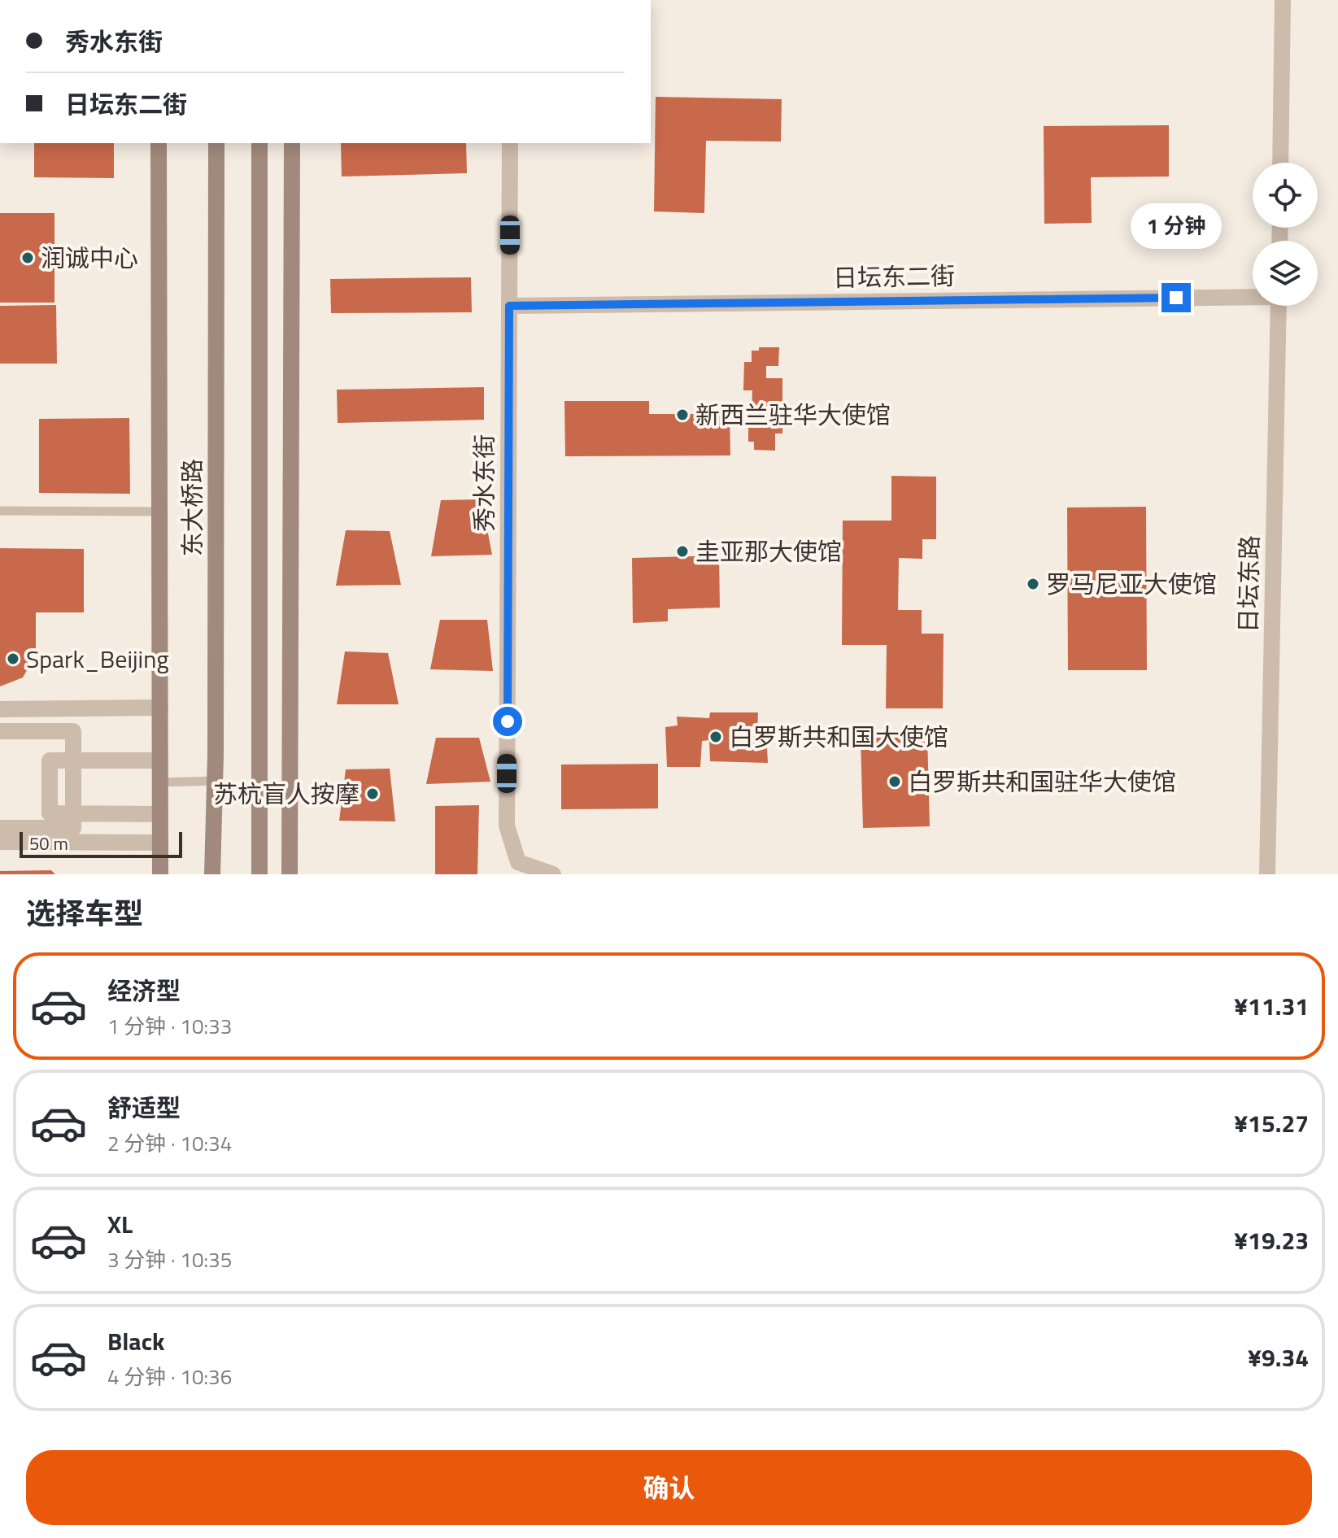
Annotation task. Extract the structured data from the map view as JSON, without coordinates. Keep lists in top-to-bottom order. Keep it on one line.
{"streets":{"street":["日坛东二街","秀水东街","东大桥路","日坛东路"]},"crossings":[["日坛东二街","秀水东街"]],"places":["润诚中心","新西兰驻华大使馆","圭亚那大使馆","罗马尼亚大使馆","Spark_Beijing","白罗斯共和国大使馆","白罗斯共和国驻华大使馆","苏杭盲人按摩"],"scale_bar":"50 m","page":{"banner":["秀水东街","日坛东二街"],"bubble":"1 分钟","scale":"50 m","heading":"选择车型","list":[{"name":"经济型","note":"1 分钟 · 10:33","value":"¥11.31"},{"name":"舒适型","note":"2 分钟 · 10:34","value":"¥15.27"},{"name":"XL","note":"3 分钟 · 10:35","value":"¥19.23"},{"name":"Black","note":"4 分钟 · 10:36","value":"¥9.34"}],"buttons":"确认"}}
